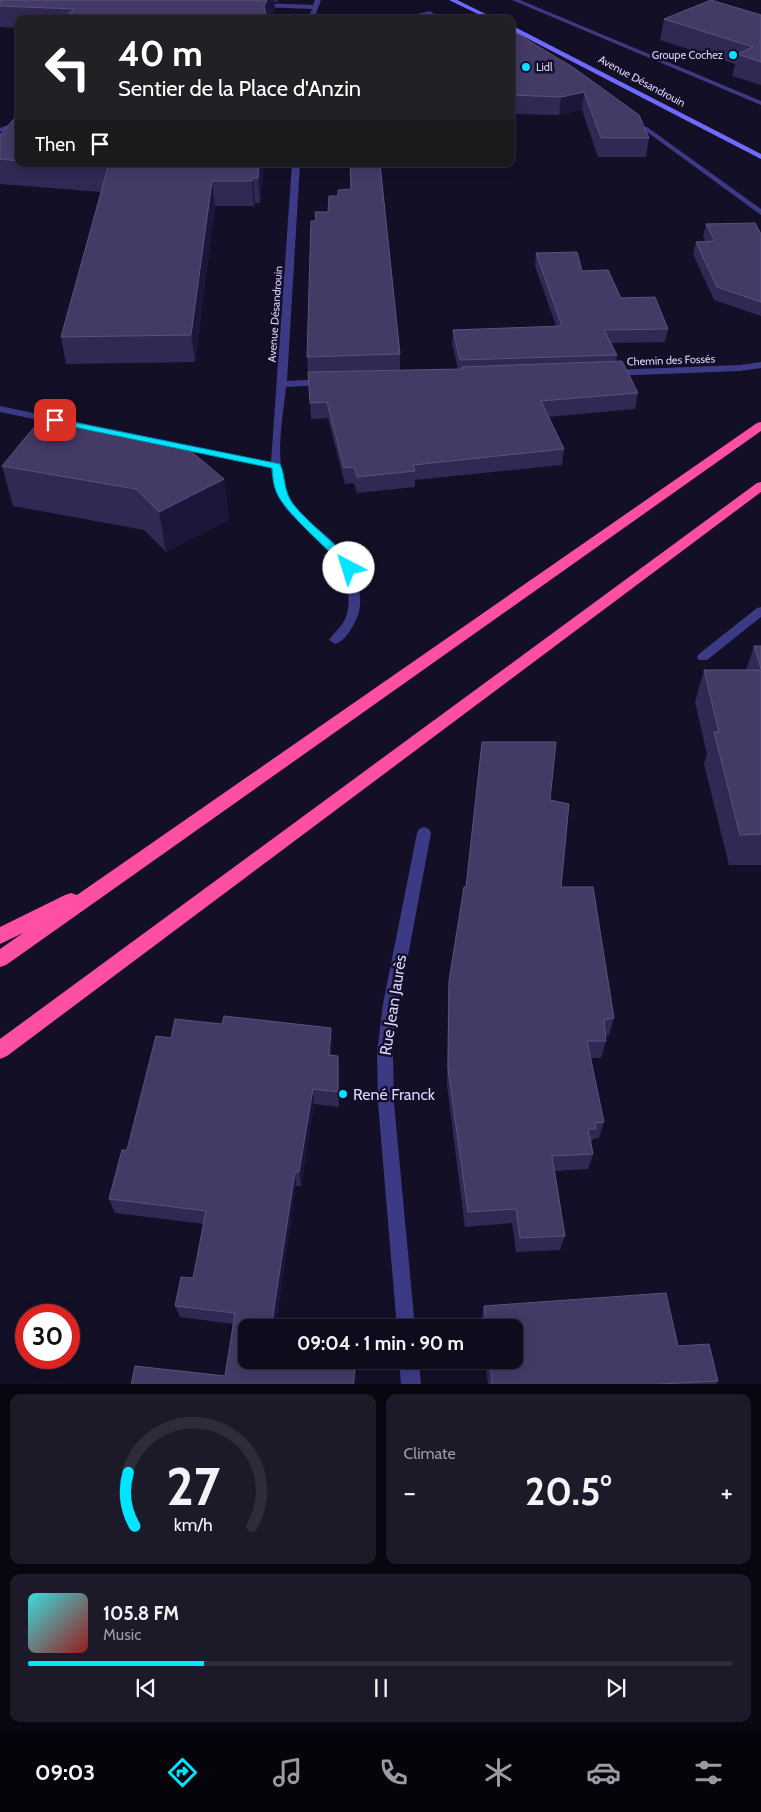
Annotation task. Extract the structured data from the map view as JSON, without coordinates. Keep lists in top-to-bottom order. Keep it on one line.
{"streets":{"main road":["Avenue Désandrouin"],"street":["Chemin des Fossés","Rue Jean Jaurès"]},"places":["Groupe Cochez","Lidl","René Franck"],"page":{"turn":["40 m","Sentier de la Place d'Anzin"],"then":"Then","limit":"30","trip":"09:04 · 1 min · 90 m","tile":"Climate","heat":["−","20.5°","+"],"song":["105.8 FM","Music"],"tabs":"09:03","gauge":["27","km/h"]}}
